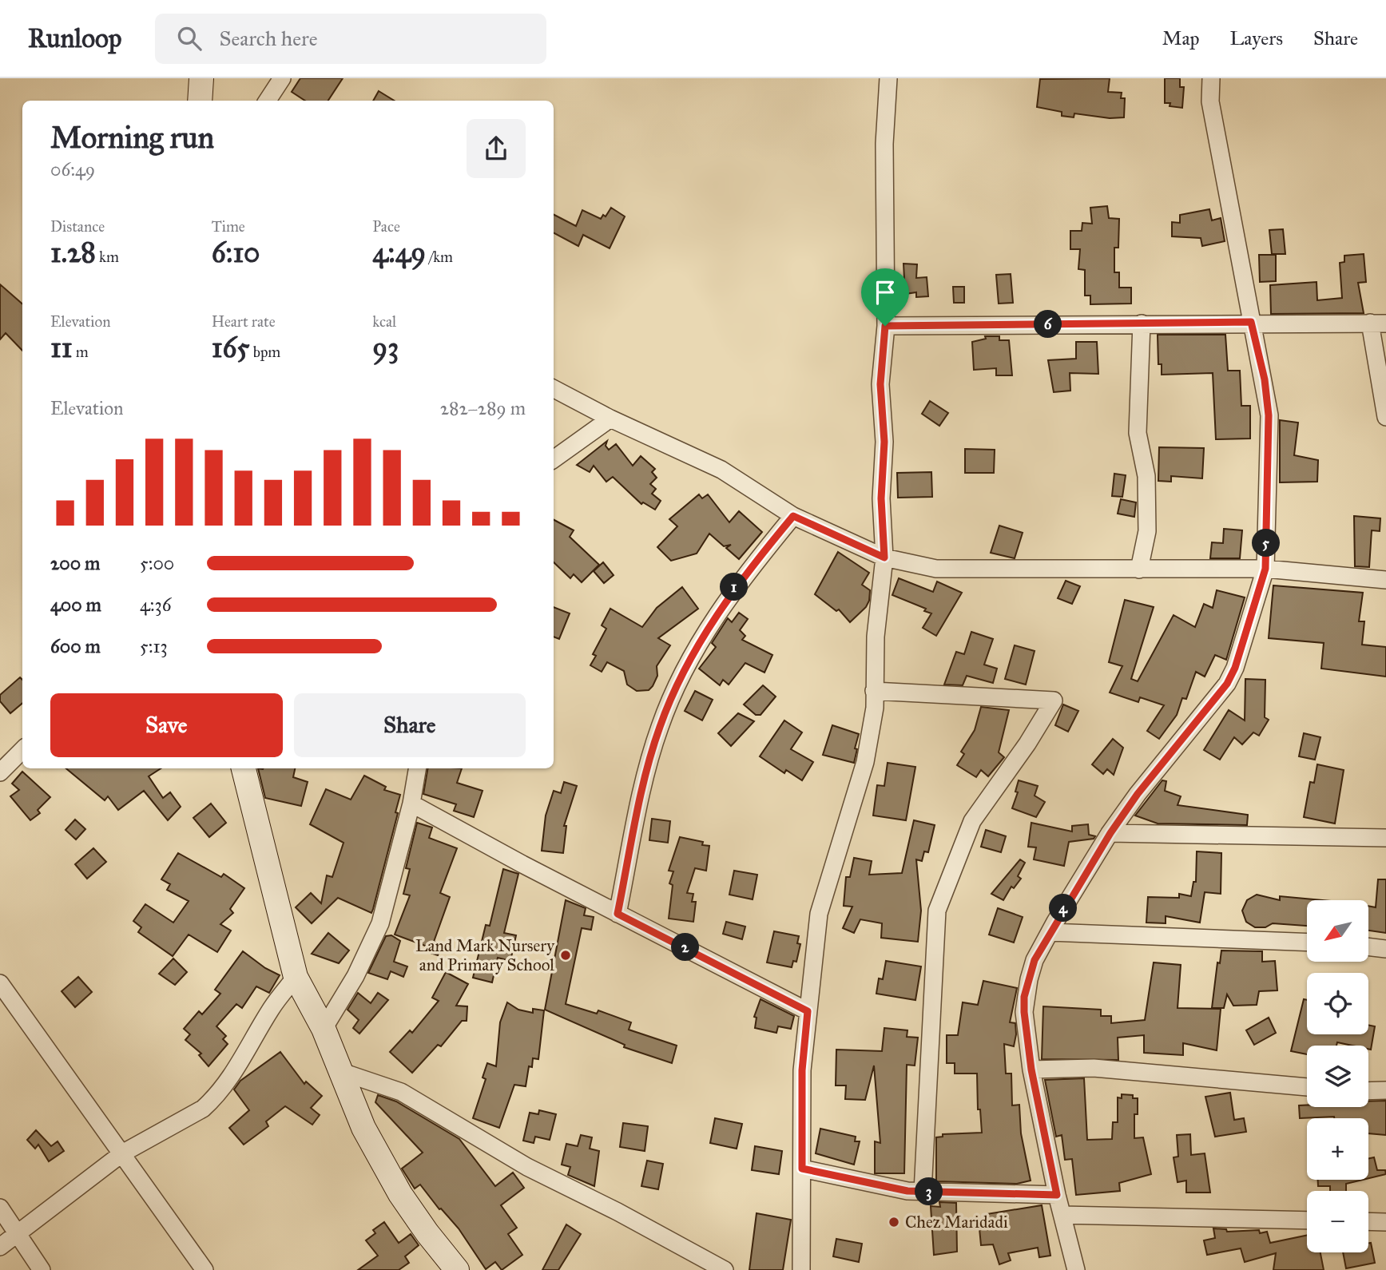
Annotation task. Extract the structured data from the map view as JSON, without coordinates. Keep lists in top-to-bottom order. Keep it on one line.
{"places":["Land Mark Nursery and Primary School","Chez Maridadi"],"north":"bottom left","page":{"header":"Runloop","search":"Search here","nav":["Map","Layers","Share"],"heading":["Morning run","06:49"],"stats":[["Distance","1.28 km"],["Time","6:10"],["Pace","4:49 /km"],["Elevation","11 m"],["Heart rate","165 bpm"],["kcal","93"]],"pins":["6","5","1","4","2","3"],"chart":["Elevation","282–289 m"],"list":[{"name":"200 m","note":"5:00"},{"name":"400 m","note":"4:36"},{"name":"600 m","note":"5:13"}],"buttons":["Save","Share"],"map_buttons":["+","−"]}}
